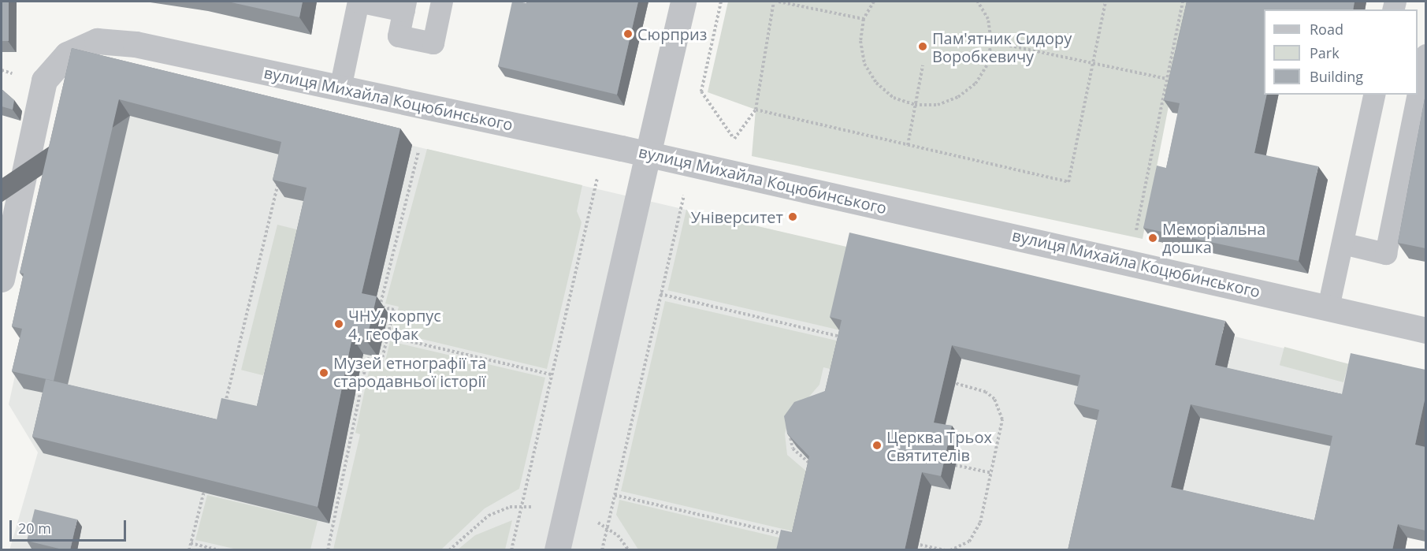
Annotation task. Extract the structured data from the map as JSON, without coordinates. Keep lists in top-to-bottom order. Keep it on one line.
{"streets":{"street":["вулиця Михайла Коцюбинського"]},"places":["Сюрприз","Пам'ятник Сидору Воробкевичу","Університет","Меморіальна дошка","ЧНУ, корпус 4, геофак","Музей етнографії та стародавньої історії","Церква Трьох Святителів"],"legend":["Road","Park","Building"],"scale_bar":"20 m"}
